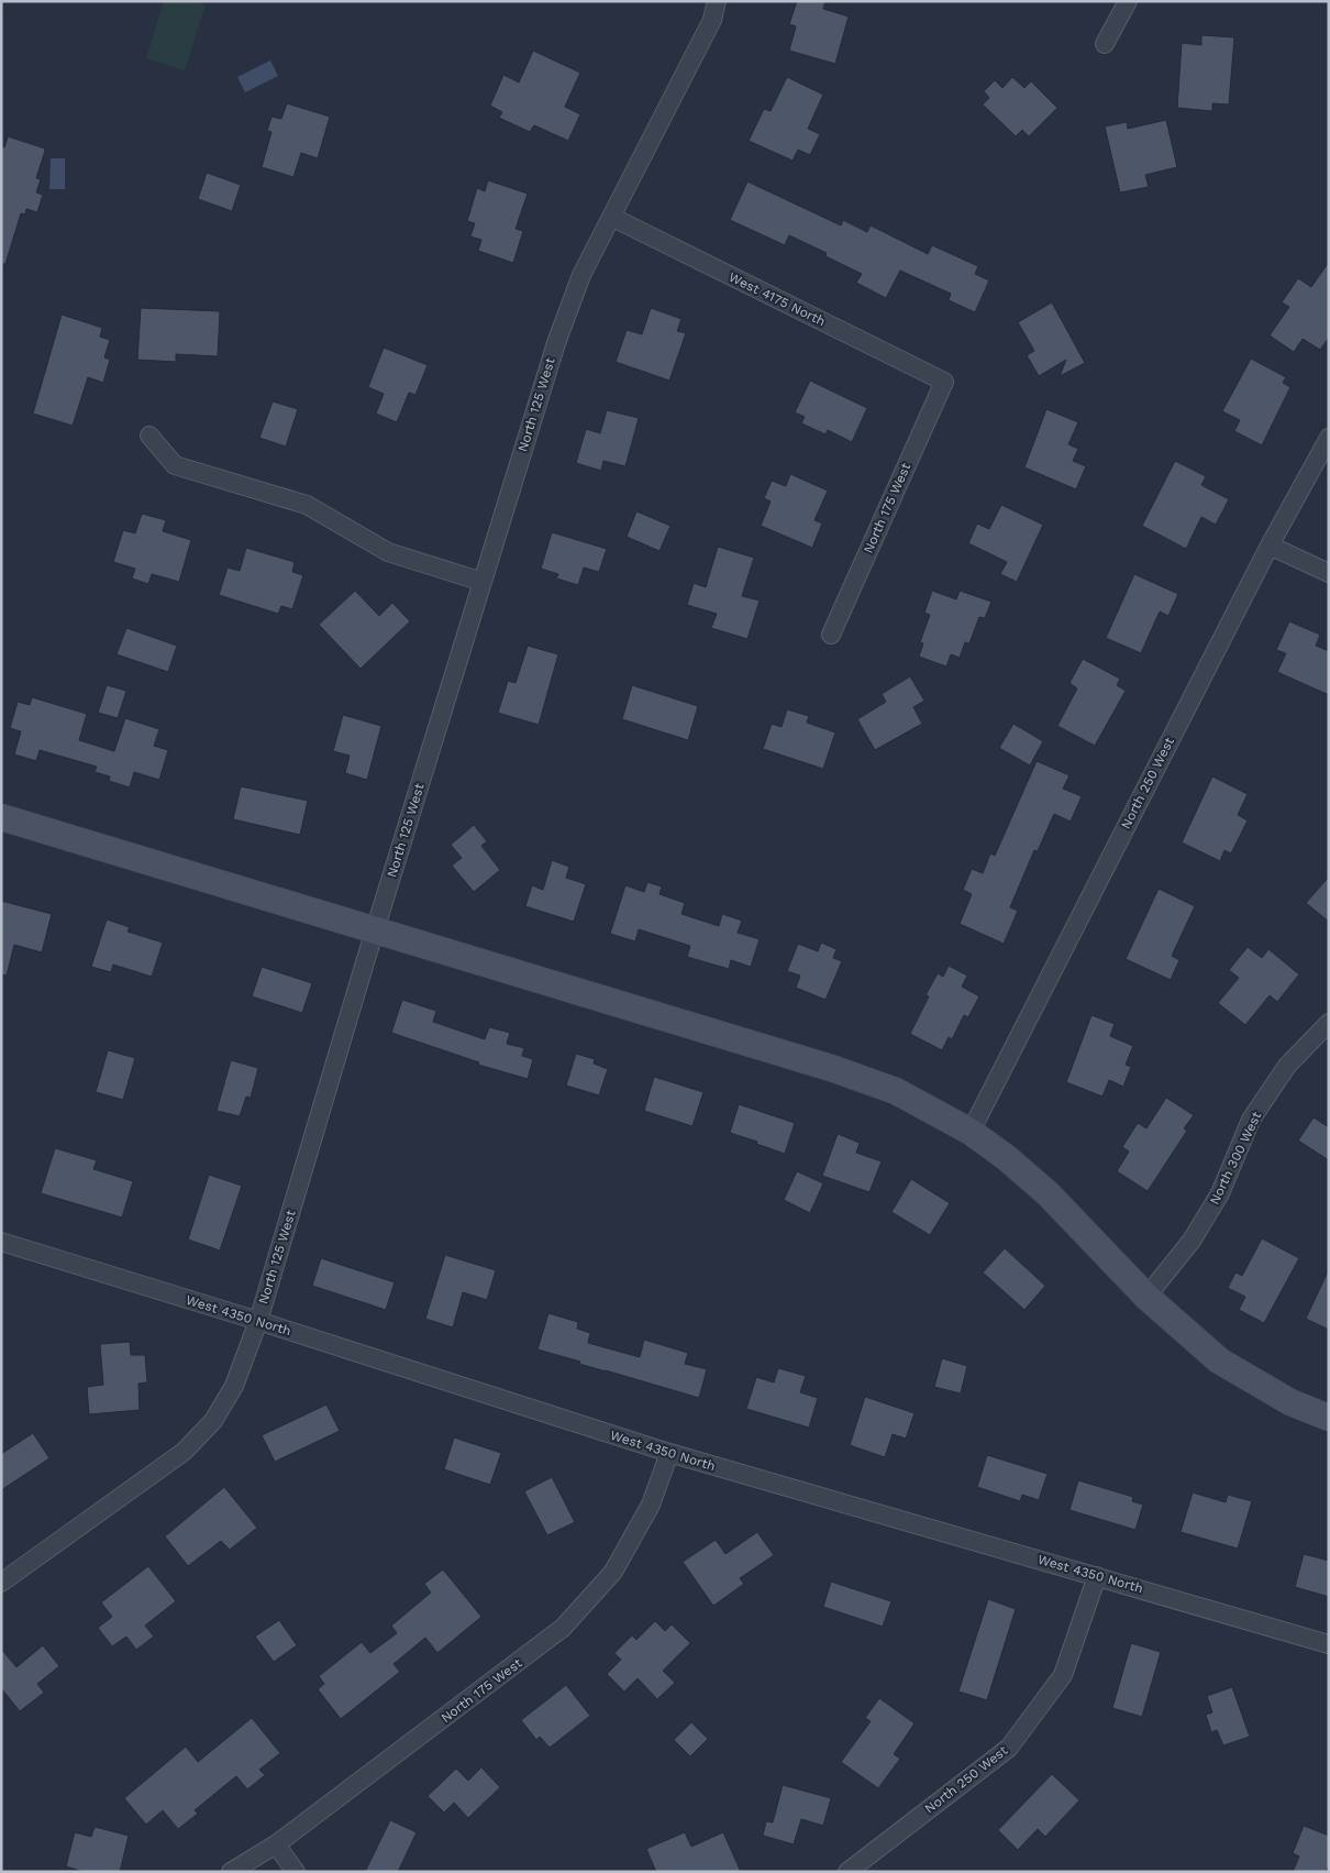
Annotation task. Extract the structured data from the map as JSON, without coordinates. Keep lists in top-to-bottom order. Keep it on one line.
{"streets":{"street":["West 4175 North","North 125 West","North 175 West","North 250 West","North 300 West","West 4350 North"]},"crossings":[["West 4175 North","North 125 West"],["West 4175 North","North 175 West"],["North 125 West","West 4350 North"],["North 175 West","West 4350 North"],["North 250 West","West 4350 North"]]}
